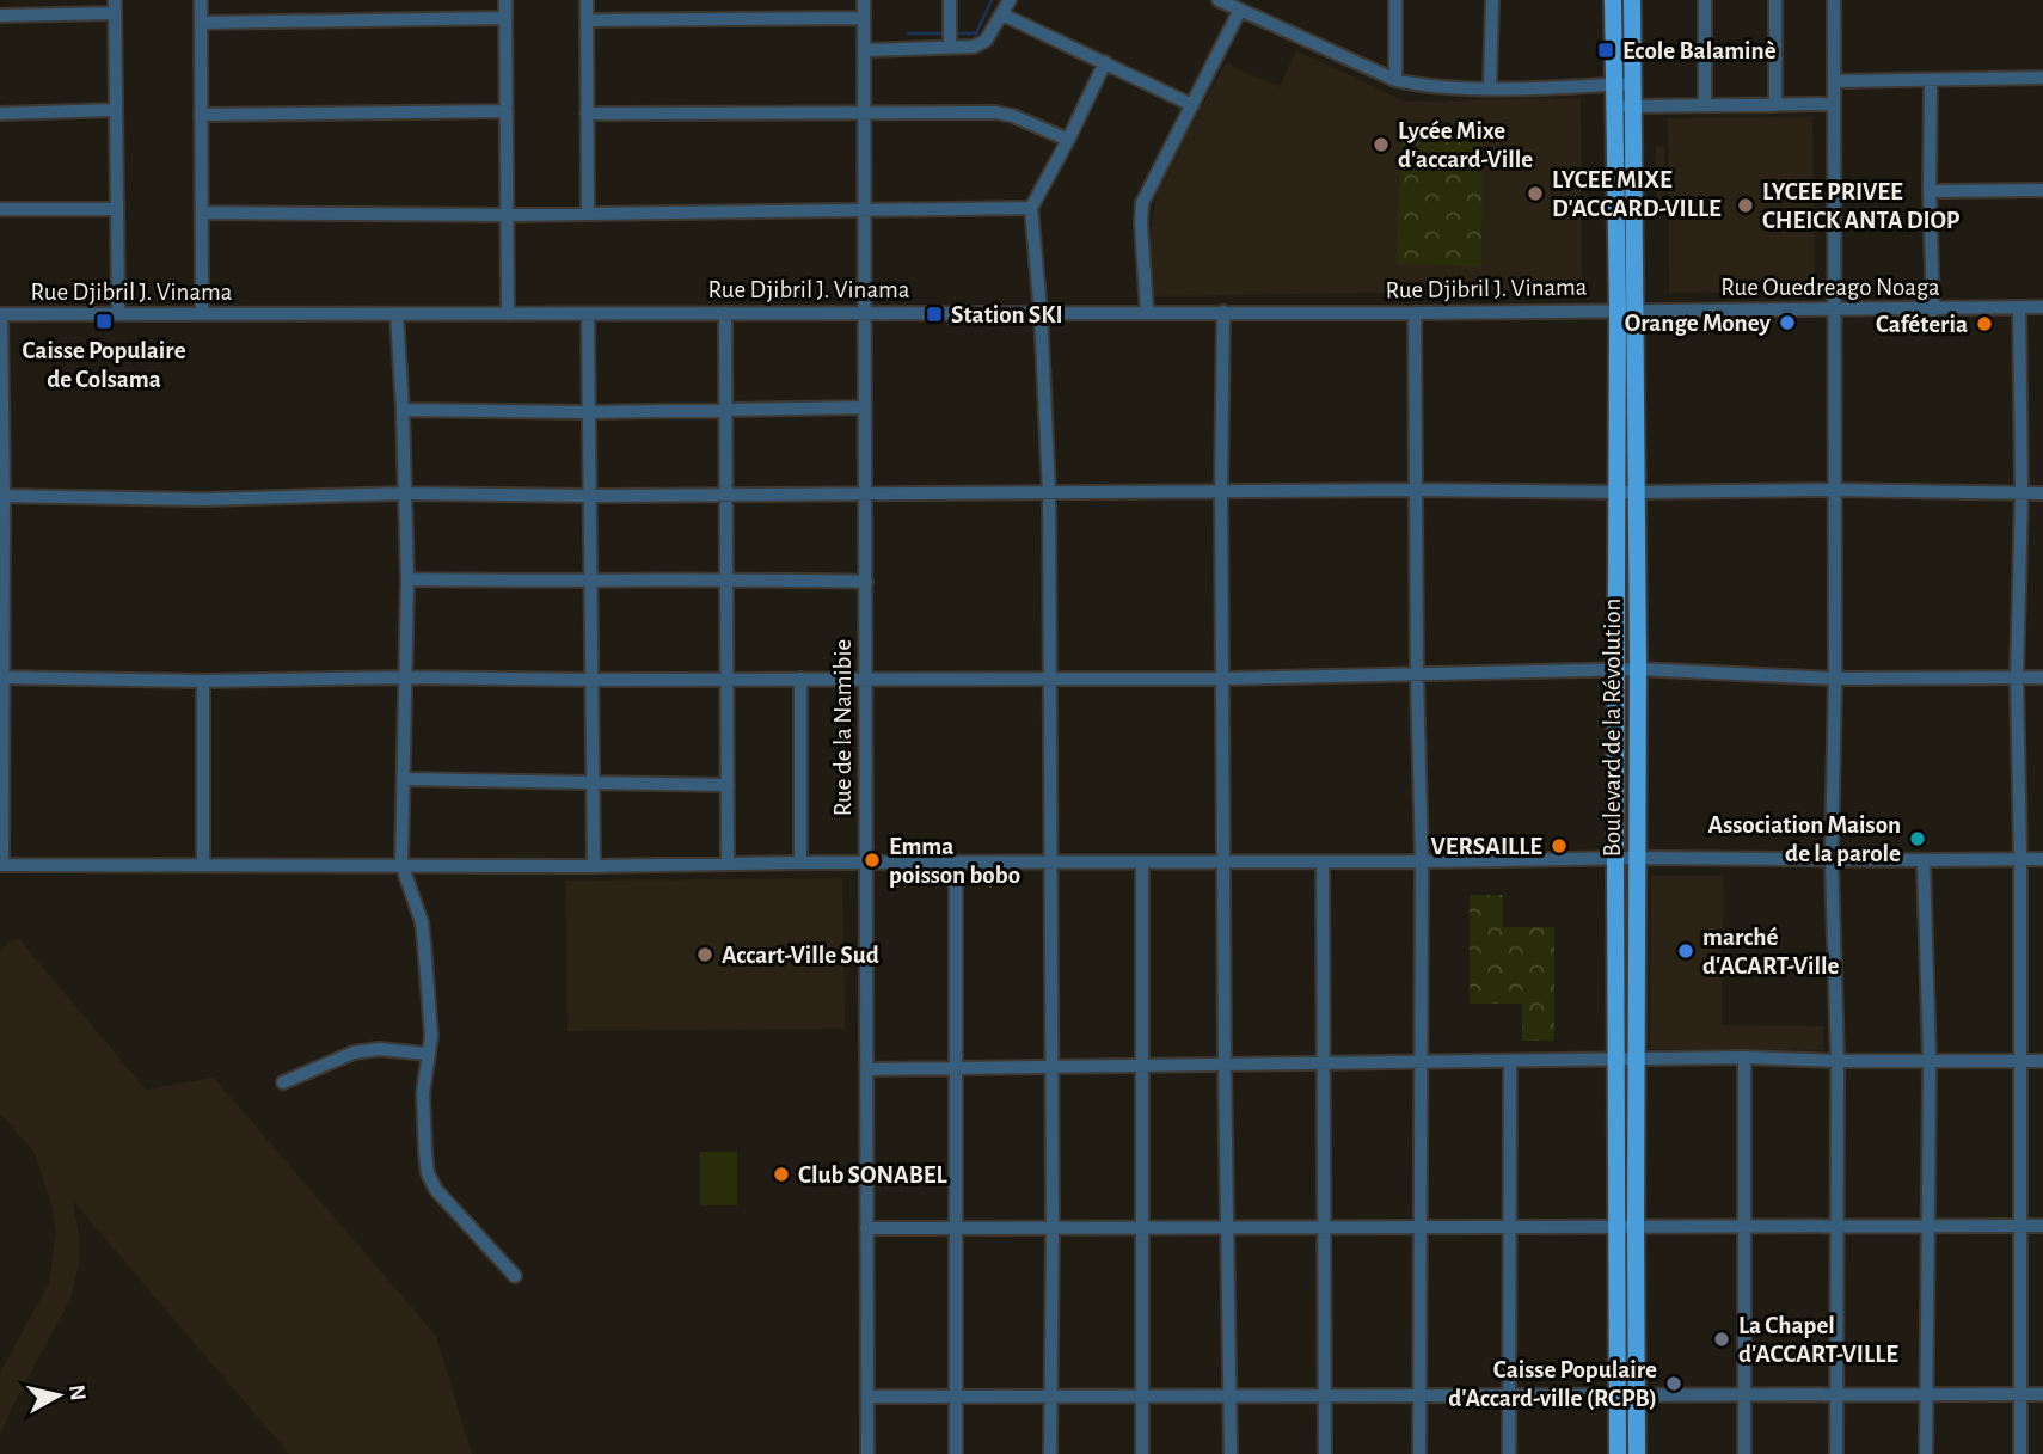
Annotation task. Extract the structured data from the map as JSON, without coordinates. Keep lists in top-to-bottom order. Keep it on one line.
{"streets":{"main road":["Boulevard de la Révolution"],"street":["Rue Ouedreago Noaga","Rue Djibril J. Vinama","Rue de la Namibie"]},"crossings":[["Rue Ouedreago Noaga","Rue Djibril J. Vinama"],["Rue Ouedreago Noaga","Boulevard de la Révolution"],["Rue Djibril J. Vinama","Rue de la Namibie"],["Rue Djibril J. Vinama","Boulevard de la Révolution"]],"places":{"transit":["Ecole Balaminè","Station SKI","Caisse Populaire de Colsama"],"other":["Lycée Mixe d'accard-Ville","LYCEE MIXE D'ACCARD-VILLE","LYCEE PRIVEE CHEICK ANTA DIOP","Orange Money","Caféteria","Association Maison de la parole","VERSAILLE","Emma poisson bobo","marché d'ACART-Ville","Accart-Ville Sud","Club SONABEL","La Chapel d'ACCART-VILLE","Caisse Populaire d'Accard-ville (RCPB)"]},"north":"right"}
